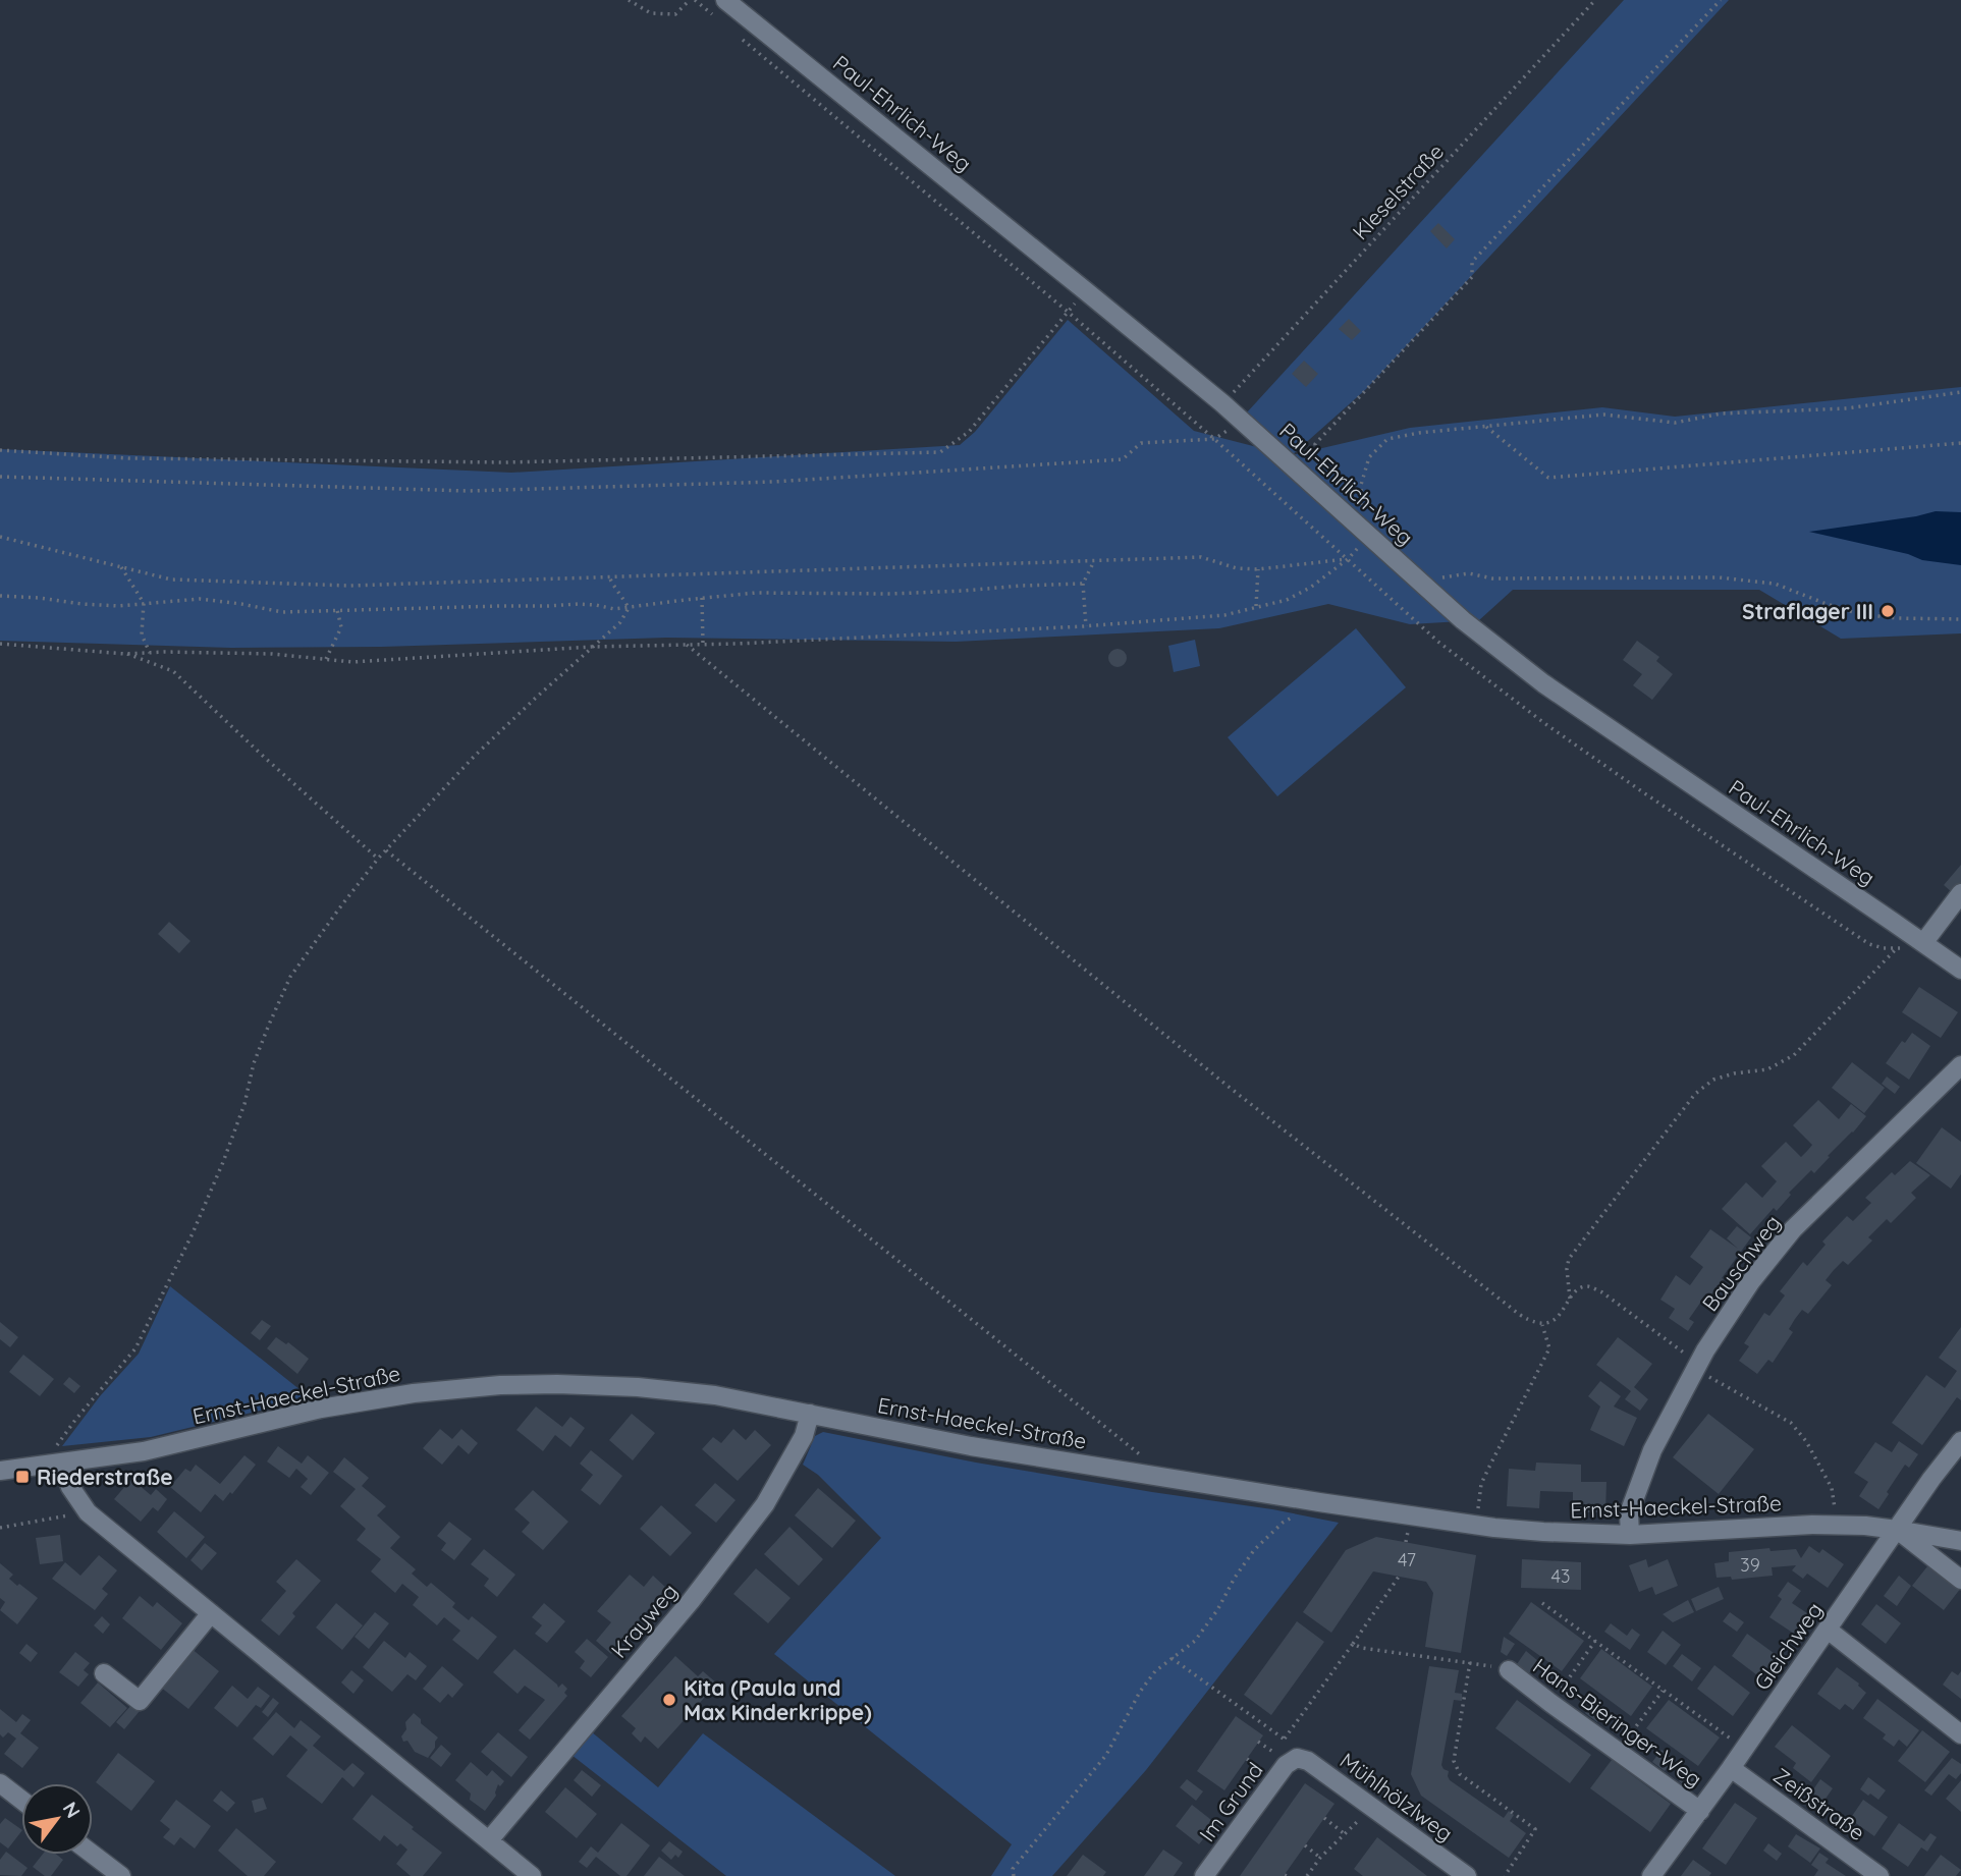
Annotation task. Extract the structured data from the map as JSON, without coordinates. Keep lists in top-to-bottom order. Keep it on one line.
{"streets":{"street":["Paul-Ehrlich-Weg","Bauschweg","Ernst-Haeckel-Straße","Krayweg","Gleichweg","Hans-Bieringer-Weg","Mühlhölzlweg","Im Grund","Zeißstraße"],"path":["Kleselstraße"]},"crossings":[["Paul-Ehrlich-Weg","Kleselstraße"],["Bauschweg","Ernst-Haeckel-Straße"],["Ernst-Haeckel-Straße","Krayweg"],["Ernst-Haeckel-Straße","Gleichweg"],["Gleichweg","Hans-Bieringer-Weg"],["Gleichweg","Zeißstraße"],["Mühlhölzlweg","Im Grund"]],"places":{"other":["Straflager III","Kita (Paula und Max Kinderkrippe)"],"transit":["Riederstraße"]},"house_numbers":["47","39","43"],"north":"top right"}
